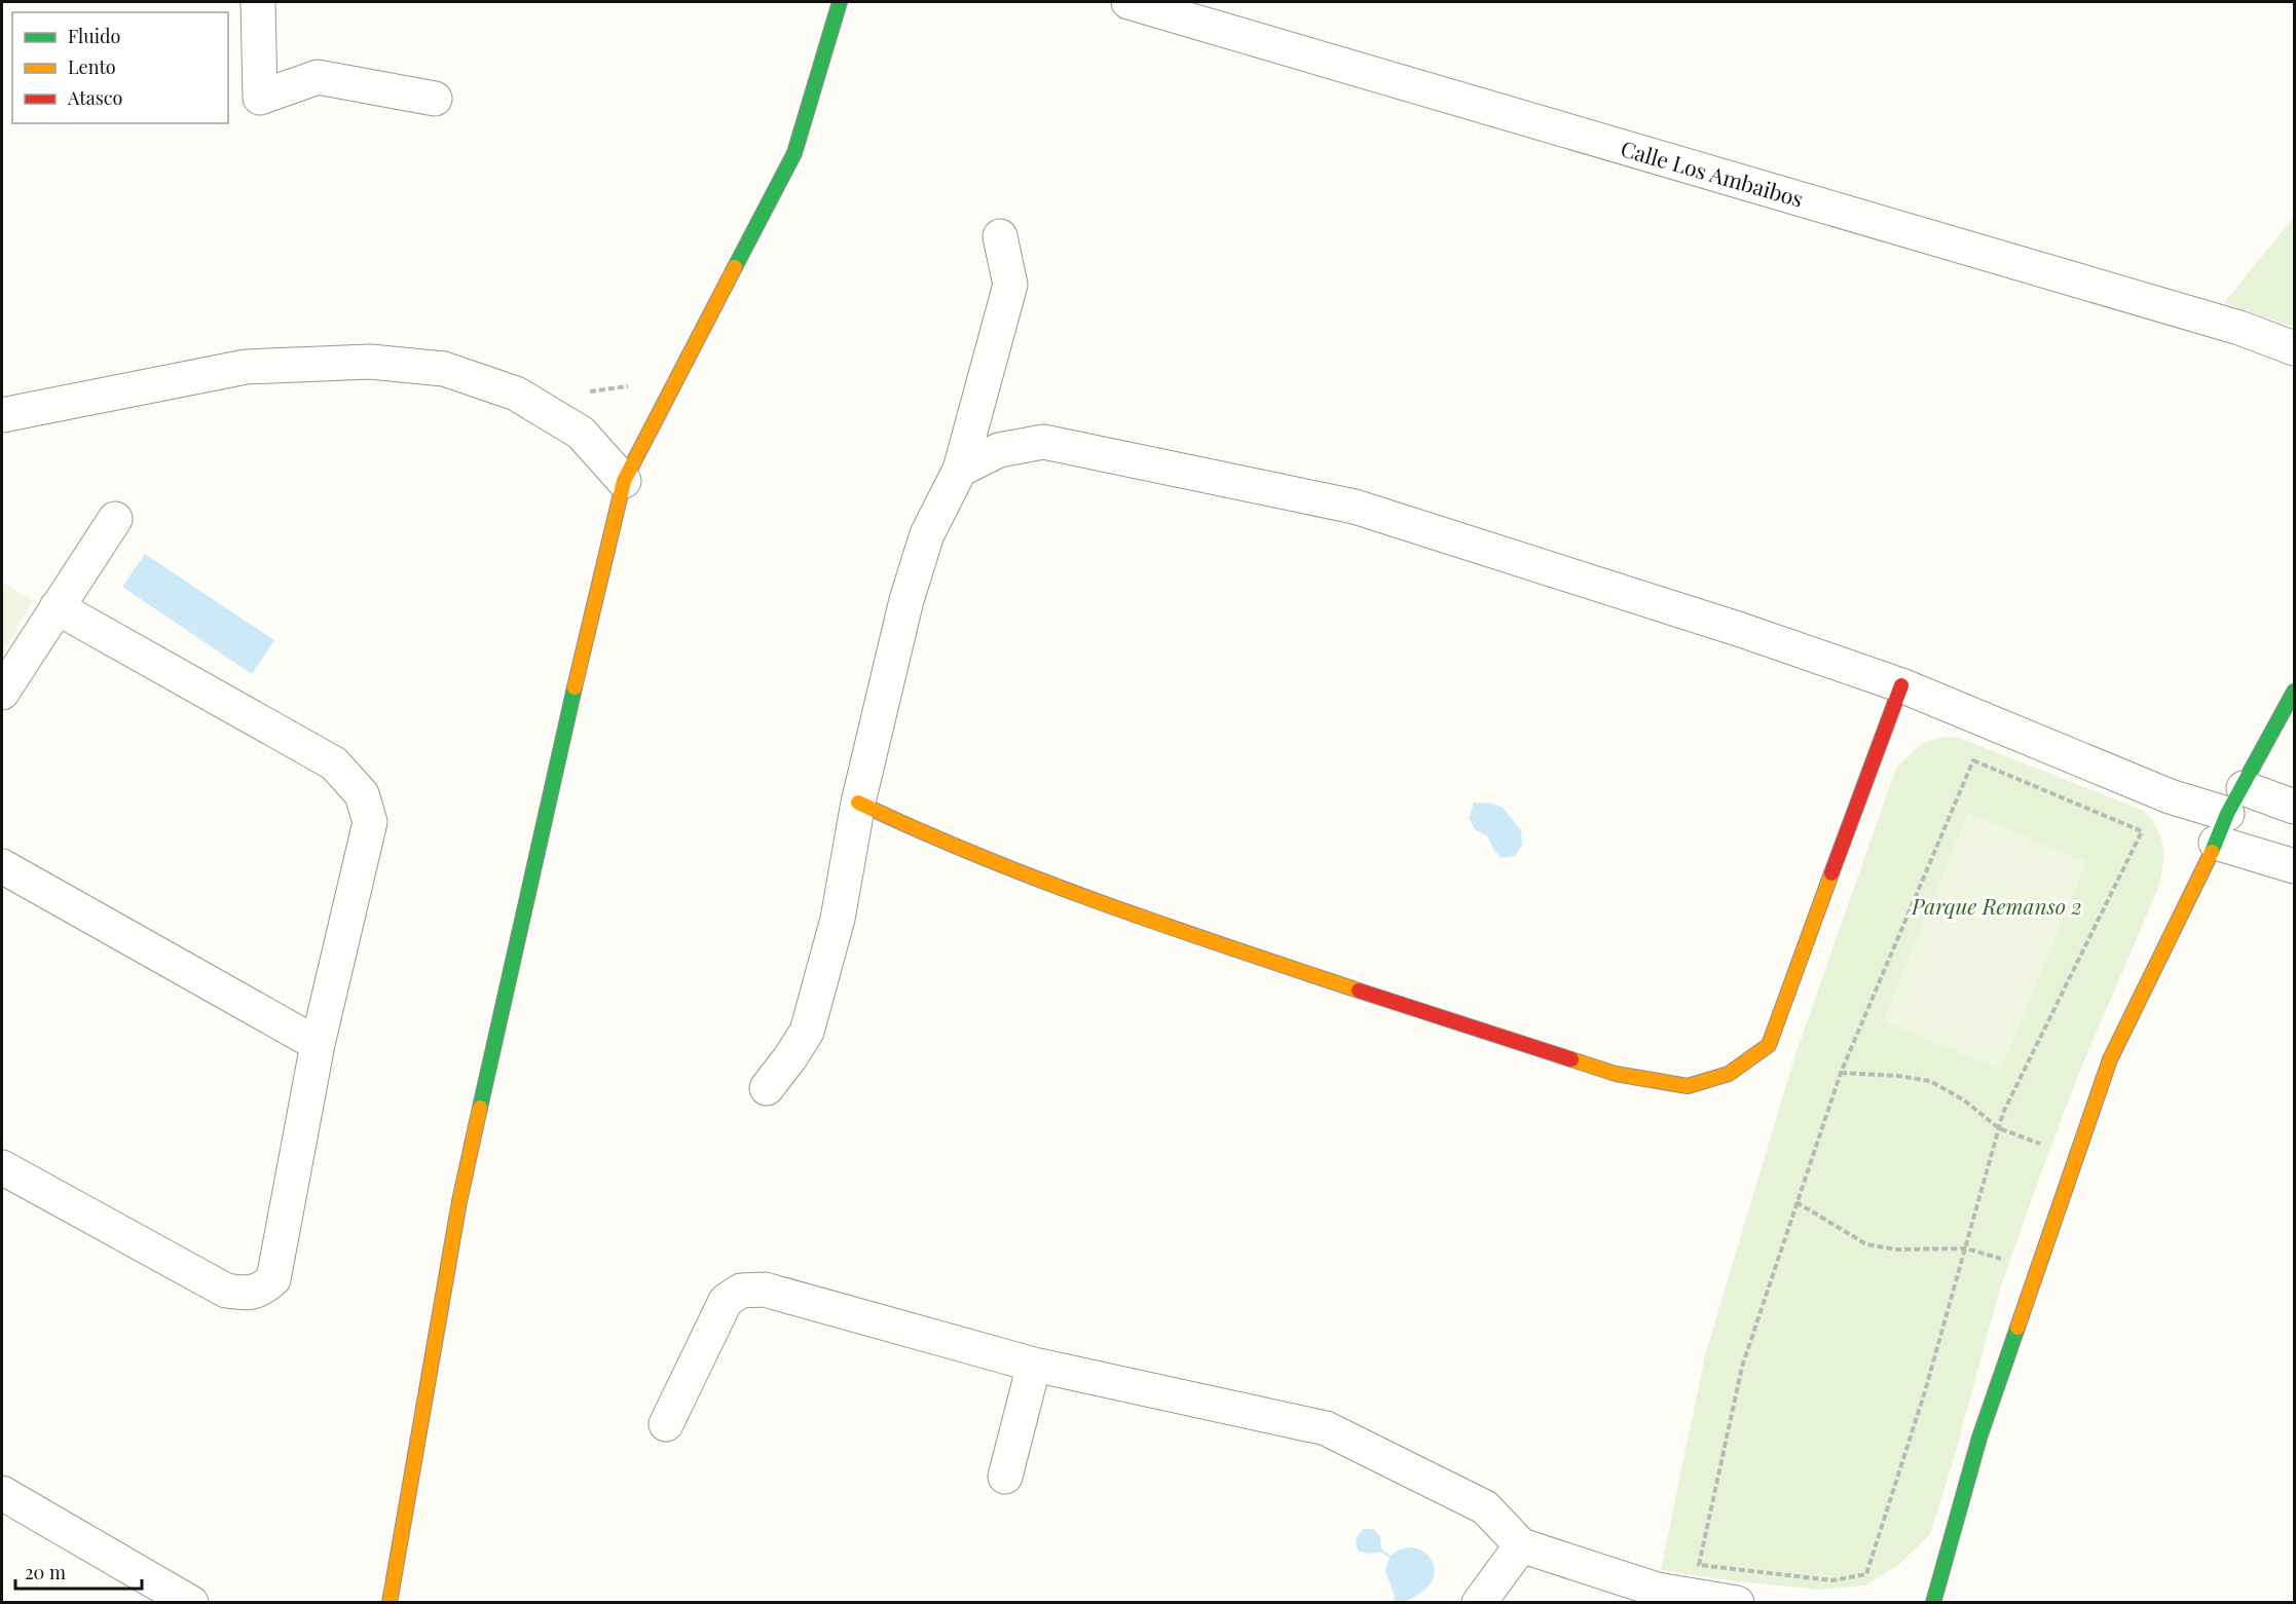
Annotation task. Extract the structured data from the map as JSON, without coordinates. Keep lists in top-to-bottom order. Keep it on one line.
{"streets":{"street":["Calle Los Ambaibos"]},"parks":["Parque Remanso 2"],"legend":["Fluido","Lento","Atasco"],"scale_bar":"20 m"}
